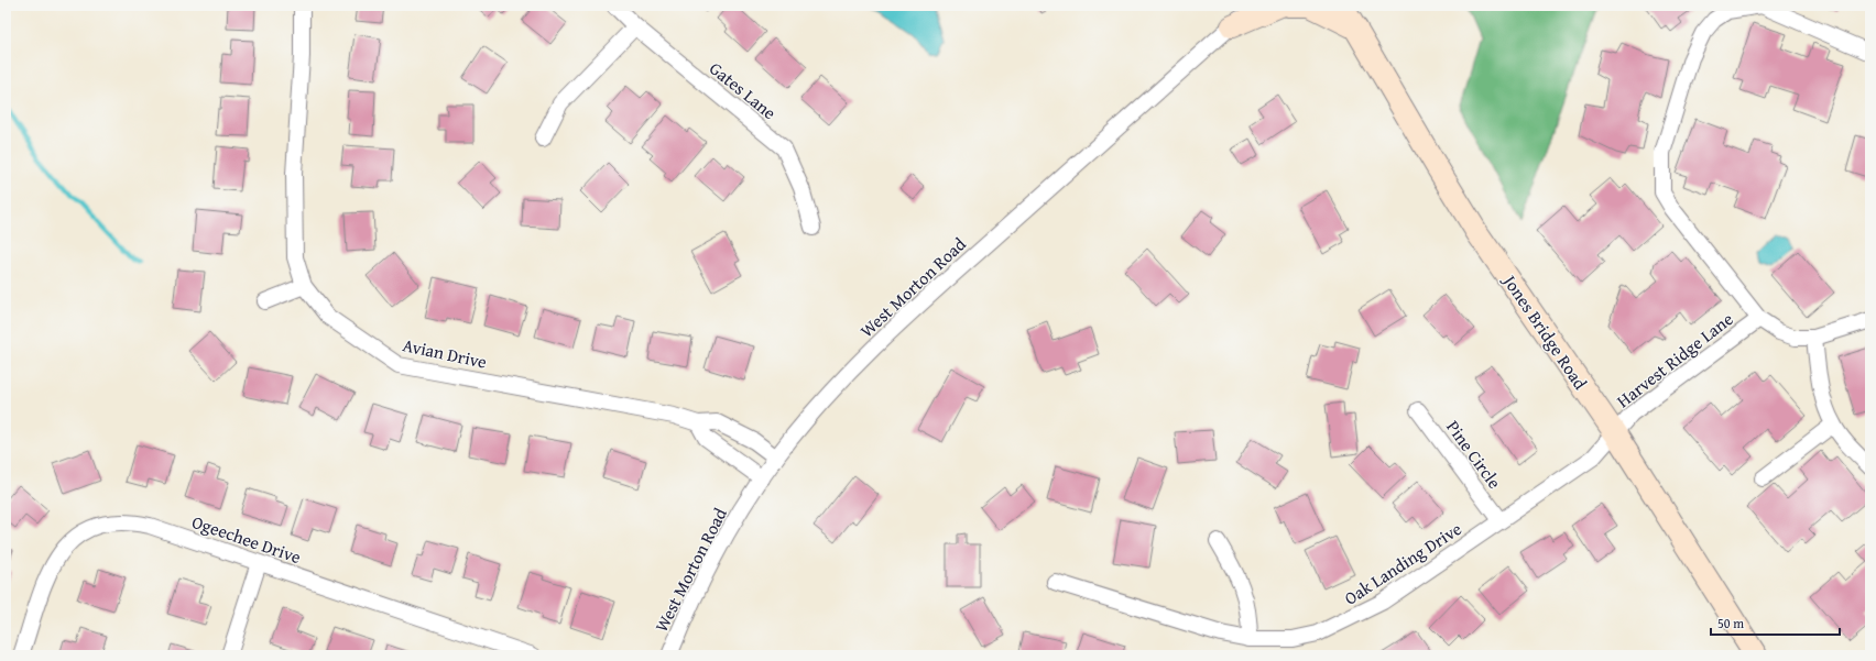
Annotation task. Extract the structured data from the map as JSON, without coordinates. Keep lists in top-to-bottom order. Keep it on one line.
{"streets":{"main road":["Jones Bridge Road"],"street":["Gates Lane","West Morton Road","Avian Drive","Harvest Ridge Lane","Pine Circle","Ogeechee Drive","Oak Landing Drive"]},"crossings":[["West Morton Road","Avian Drive"],["Jones Bridge Road","Harvest Ridge Lane"],["Jones Bridge Road","Oak Landing Drive"],["Harvest Ridge Lane","Oak Landing Drive"],["Pine Circle","Oak Landing Drive"]],"scale_bar":"50 m"}
